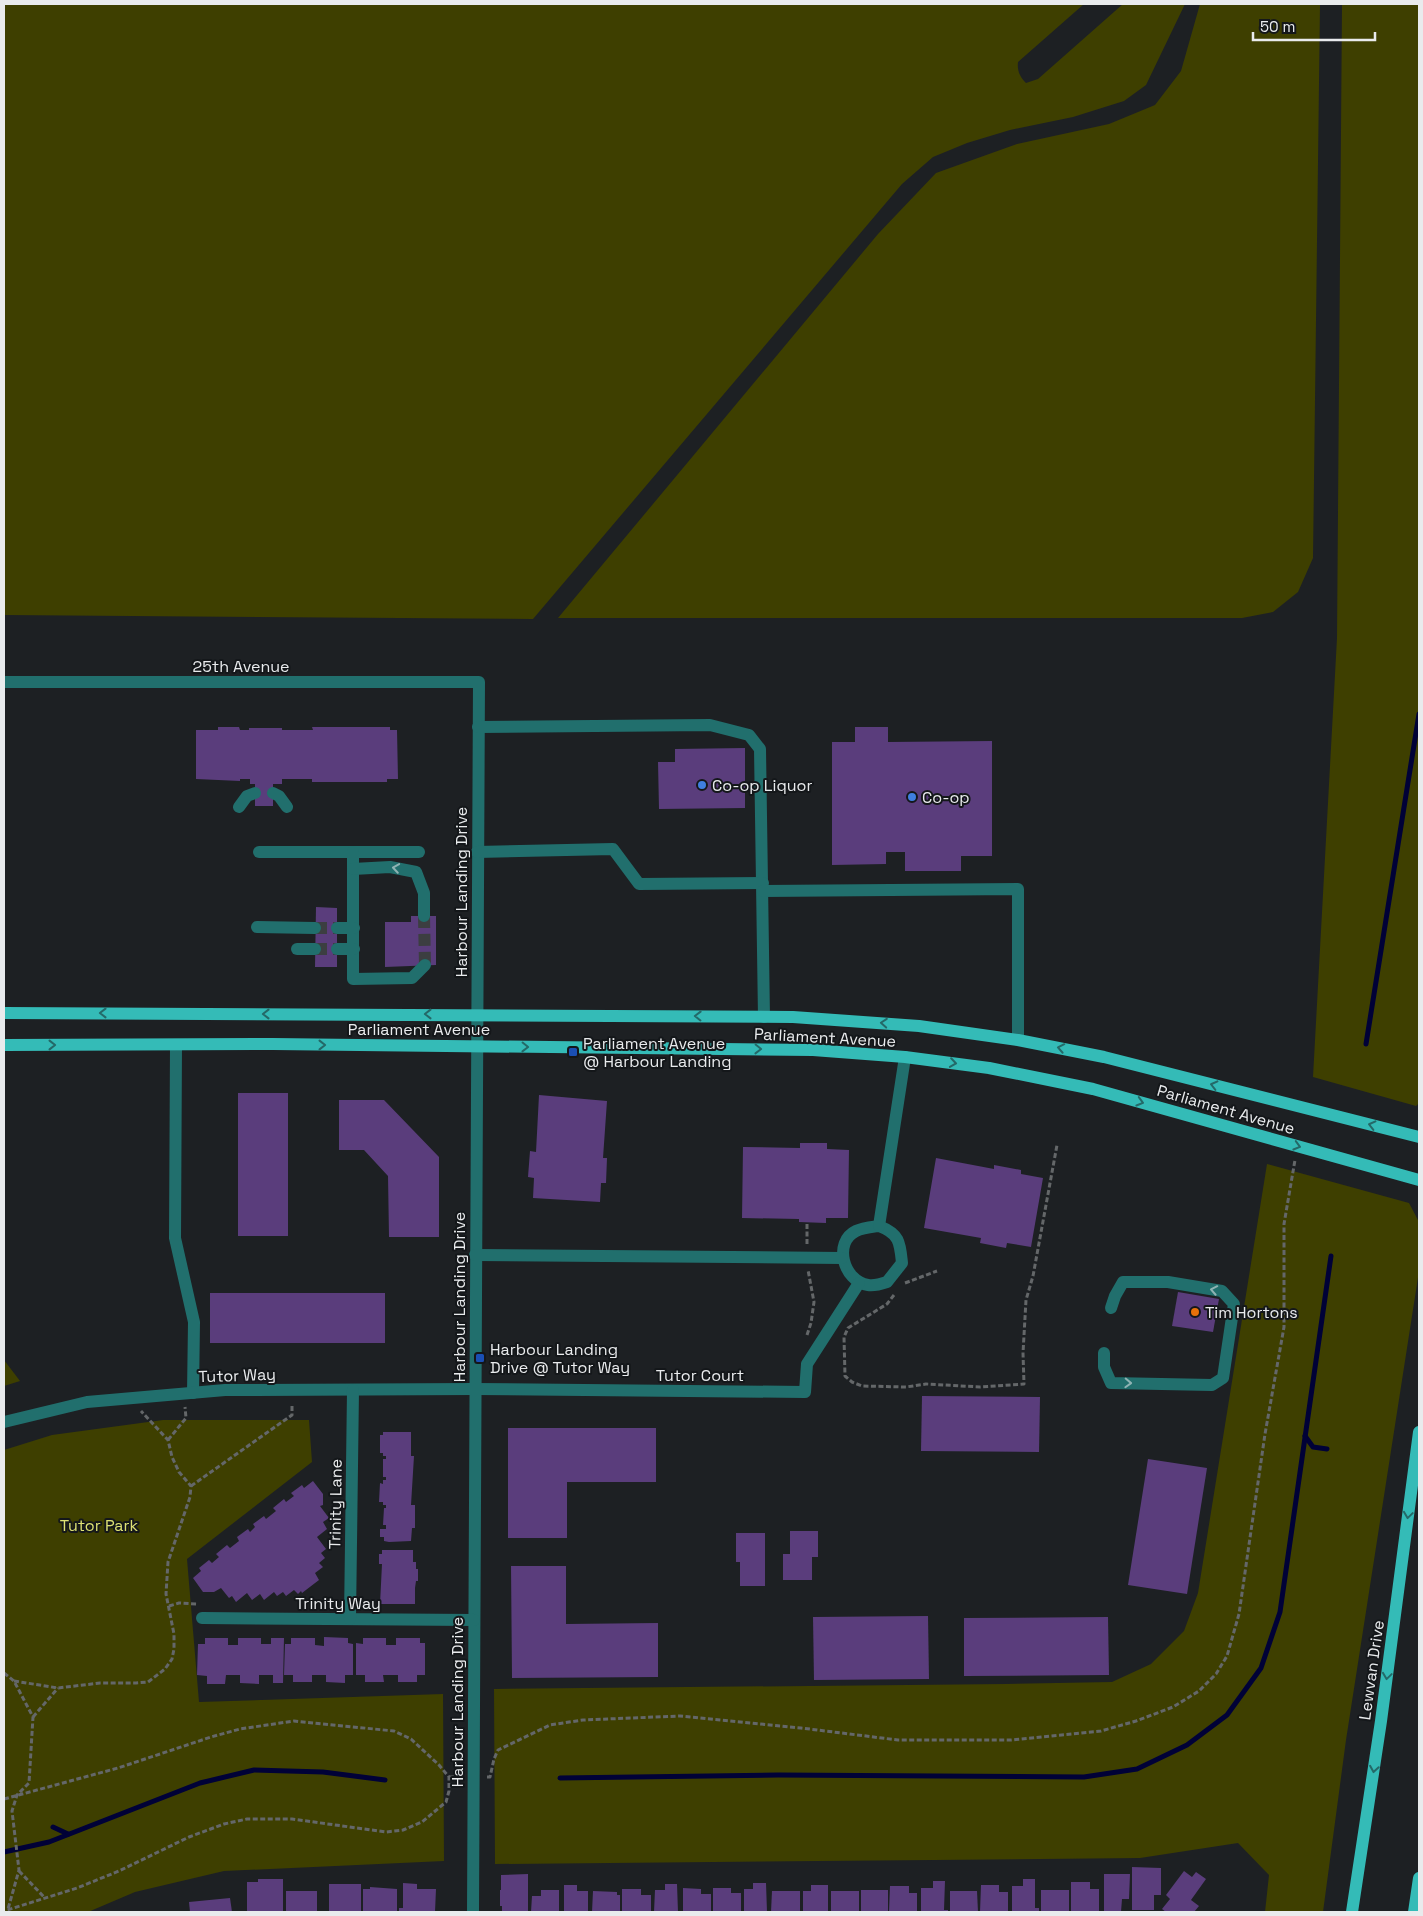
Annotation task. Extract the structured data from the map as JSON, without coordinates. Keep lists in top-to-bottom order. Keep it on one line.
{"streets":{"main road":["Parliament Avenue","Lewvan Drive"],"street":["25th Avenue","Harbour Landing Drive","Tutor Way","Tutor Court","Trinity Lane","Trinity Way"]},"crossings":[["25th Avenue","Harbour Landing Drive"],["Harbour Landing Drive","Parliament Avenue"],["Harbour Landing Drive","Tutor Way"],["Harbour Landing Drive","Tutor Court"],["Harbour Landing Drive","Trinity Way"],["Tutor Way","Tutor Court"],["Tutor Way","Trinity Lane"],["Trinity Lane","Trinity Way"]],"one_way":["Lewvan Drive"],"parks":["Tutor Park"],"places":{"other":["Co-op Liquor","Co-op","Tim Hortons"],"transit":["Parliament Avenue @ Harbour Landing","Harbour Landing Drive @ Tutor Way"]},"scale_bar":"50 m"}
